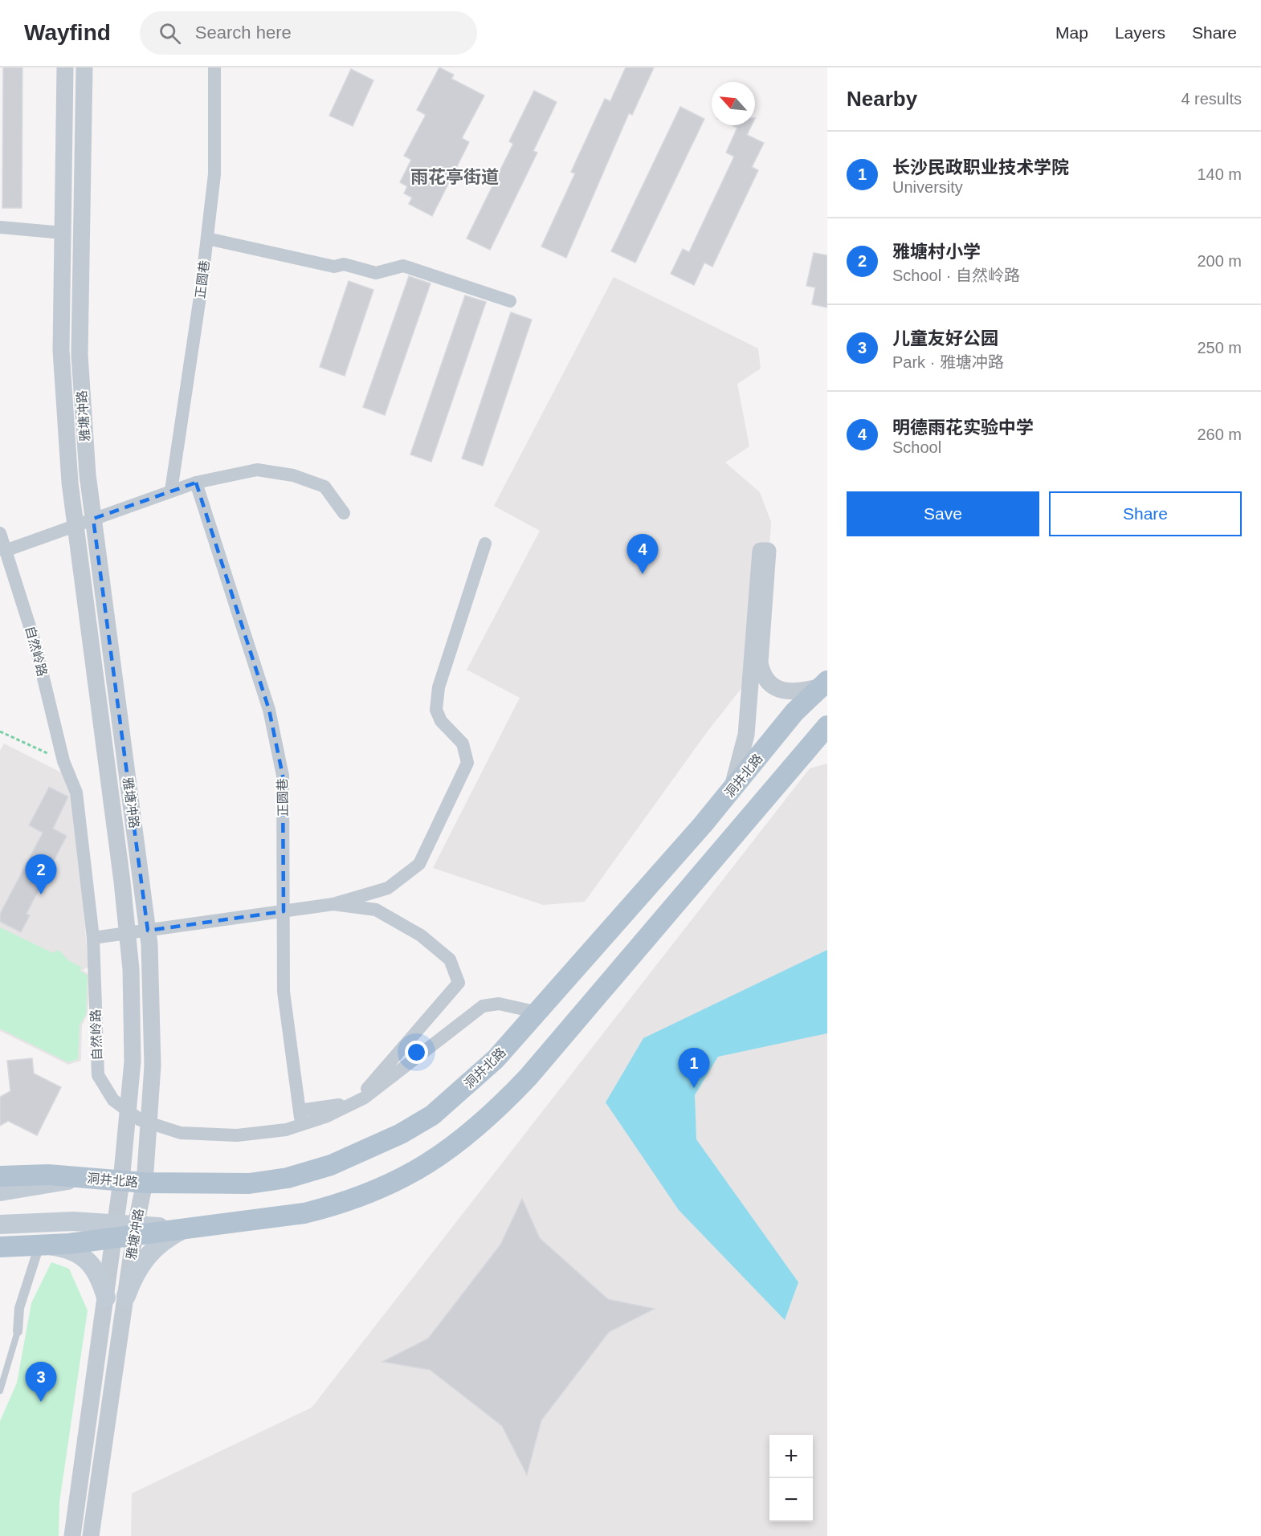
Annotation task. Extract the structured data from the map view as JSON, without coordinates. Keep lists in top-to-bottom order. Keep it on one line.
{"streets":{"main road":["洞井北路"],"street":["正圆巷","雅塘冲路","自然岭路"]},"crossings":[["正圆巷","自然岭路"],["雅塘冲路","自然岭路"],["雅塘冲路","洞井北路"],["自然岭路","洞井北路"]],"districts":["雨花亭街道"],"north":"top left","page":{"header":"Wayfind","search":"Search here","nav":["Map","Layers","Share"],"heading":["Nearby","4 results"],"list":[{"mark":"1","name":"长沙民政职业技术学院","note":"University","value":"140 m"},{"mark":"2","name":"雅塘村小学","note":"School · 自然岭路","value":"200 m"},{"mark":"3","name":"儿童友好公园","note":"Park · 雅塘冲路","value":"250 m"},{"mark":"4","name":"明德雨花实验中学","note":"School","value":"260 m"}],"buttons":["Save","Share"],"pins":["4","2","1","3"],"map_buttons":["+","−"]}}
